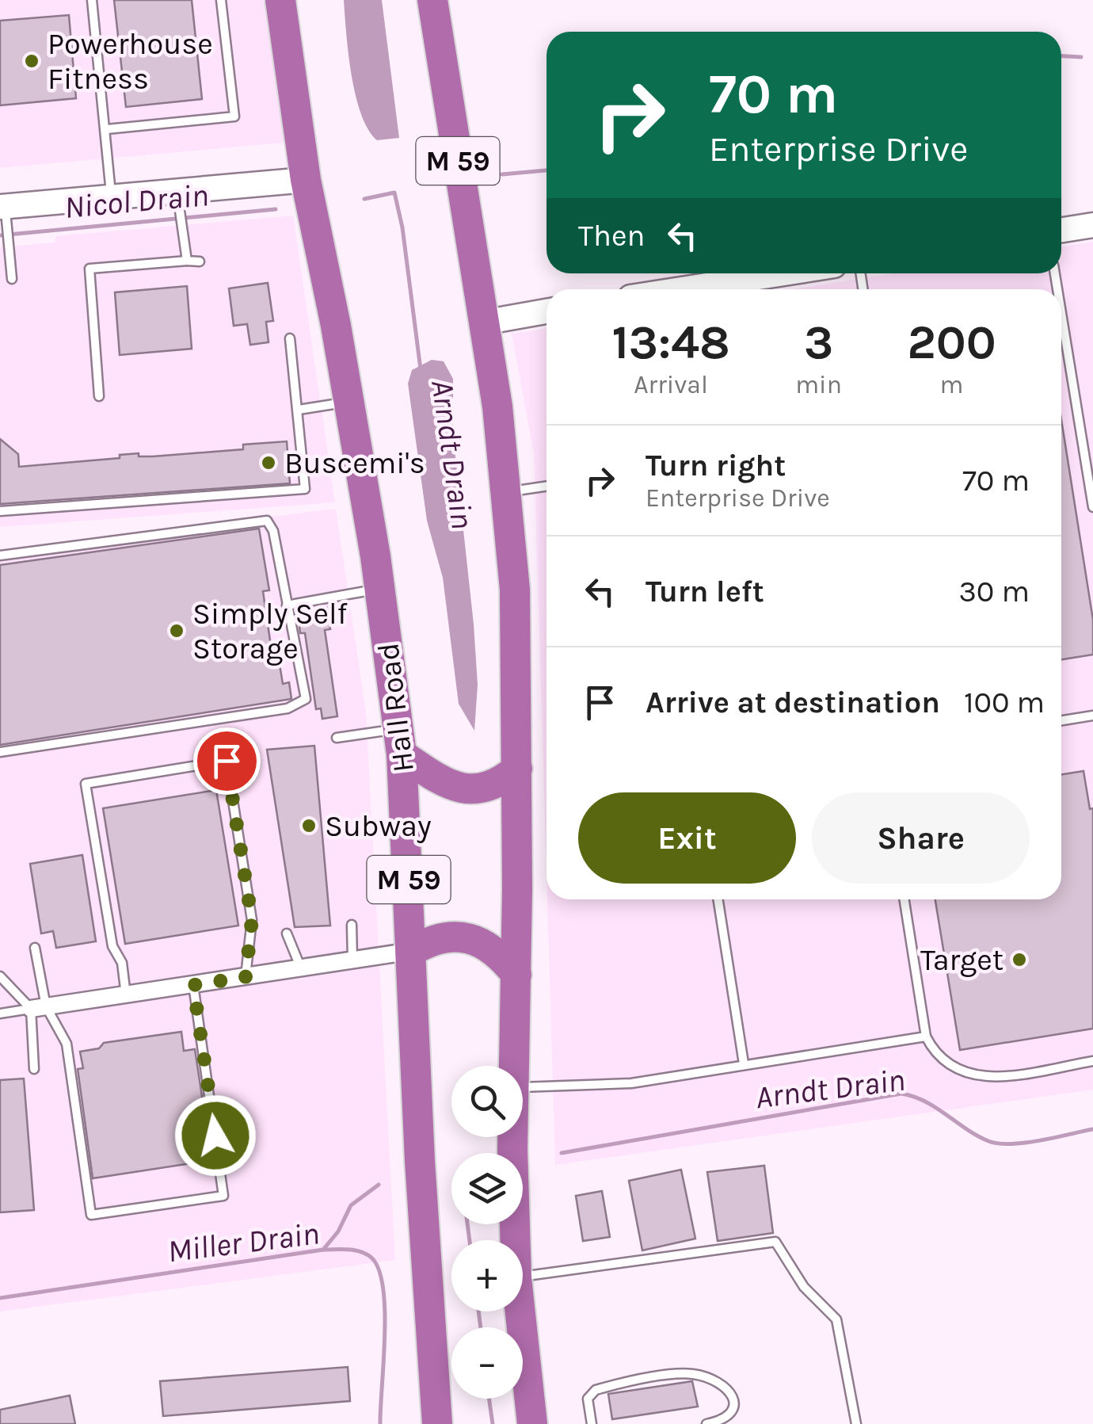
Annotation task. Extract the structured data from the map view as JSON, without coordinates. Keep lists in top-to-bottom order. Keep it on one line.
{"streets":{"highway":["M 59","Hall Road"]},"water":["Nicol Drain","Arndt Drain","Miller Drain"],"places":["Powerhouse Fitness","Buscemi's","Simply Self Storage","Subway","Target"],"page":{"turn":["70 m","Enterprise Drive"],"then":"Then","eta":["13:48","Arrival","3","min","200","m"],"list":[{"name":"Turn right","note":"Enterprise Drive","value":"70 m"},{"name":"Turn left","value":"30 m"},{"name":"Arrive at destination","value":"100 m"}],"buttons":["Exit","Share"],"map_buttons":["+","−"]}}
